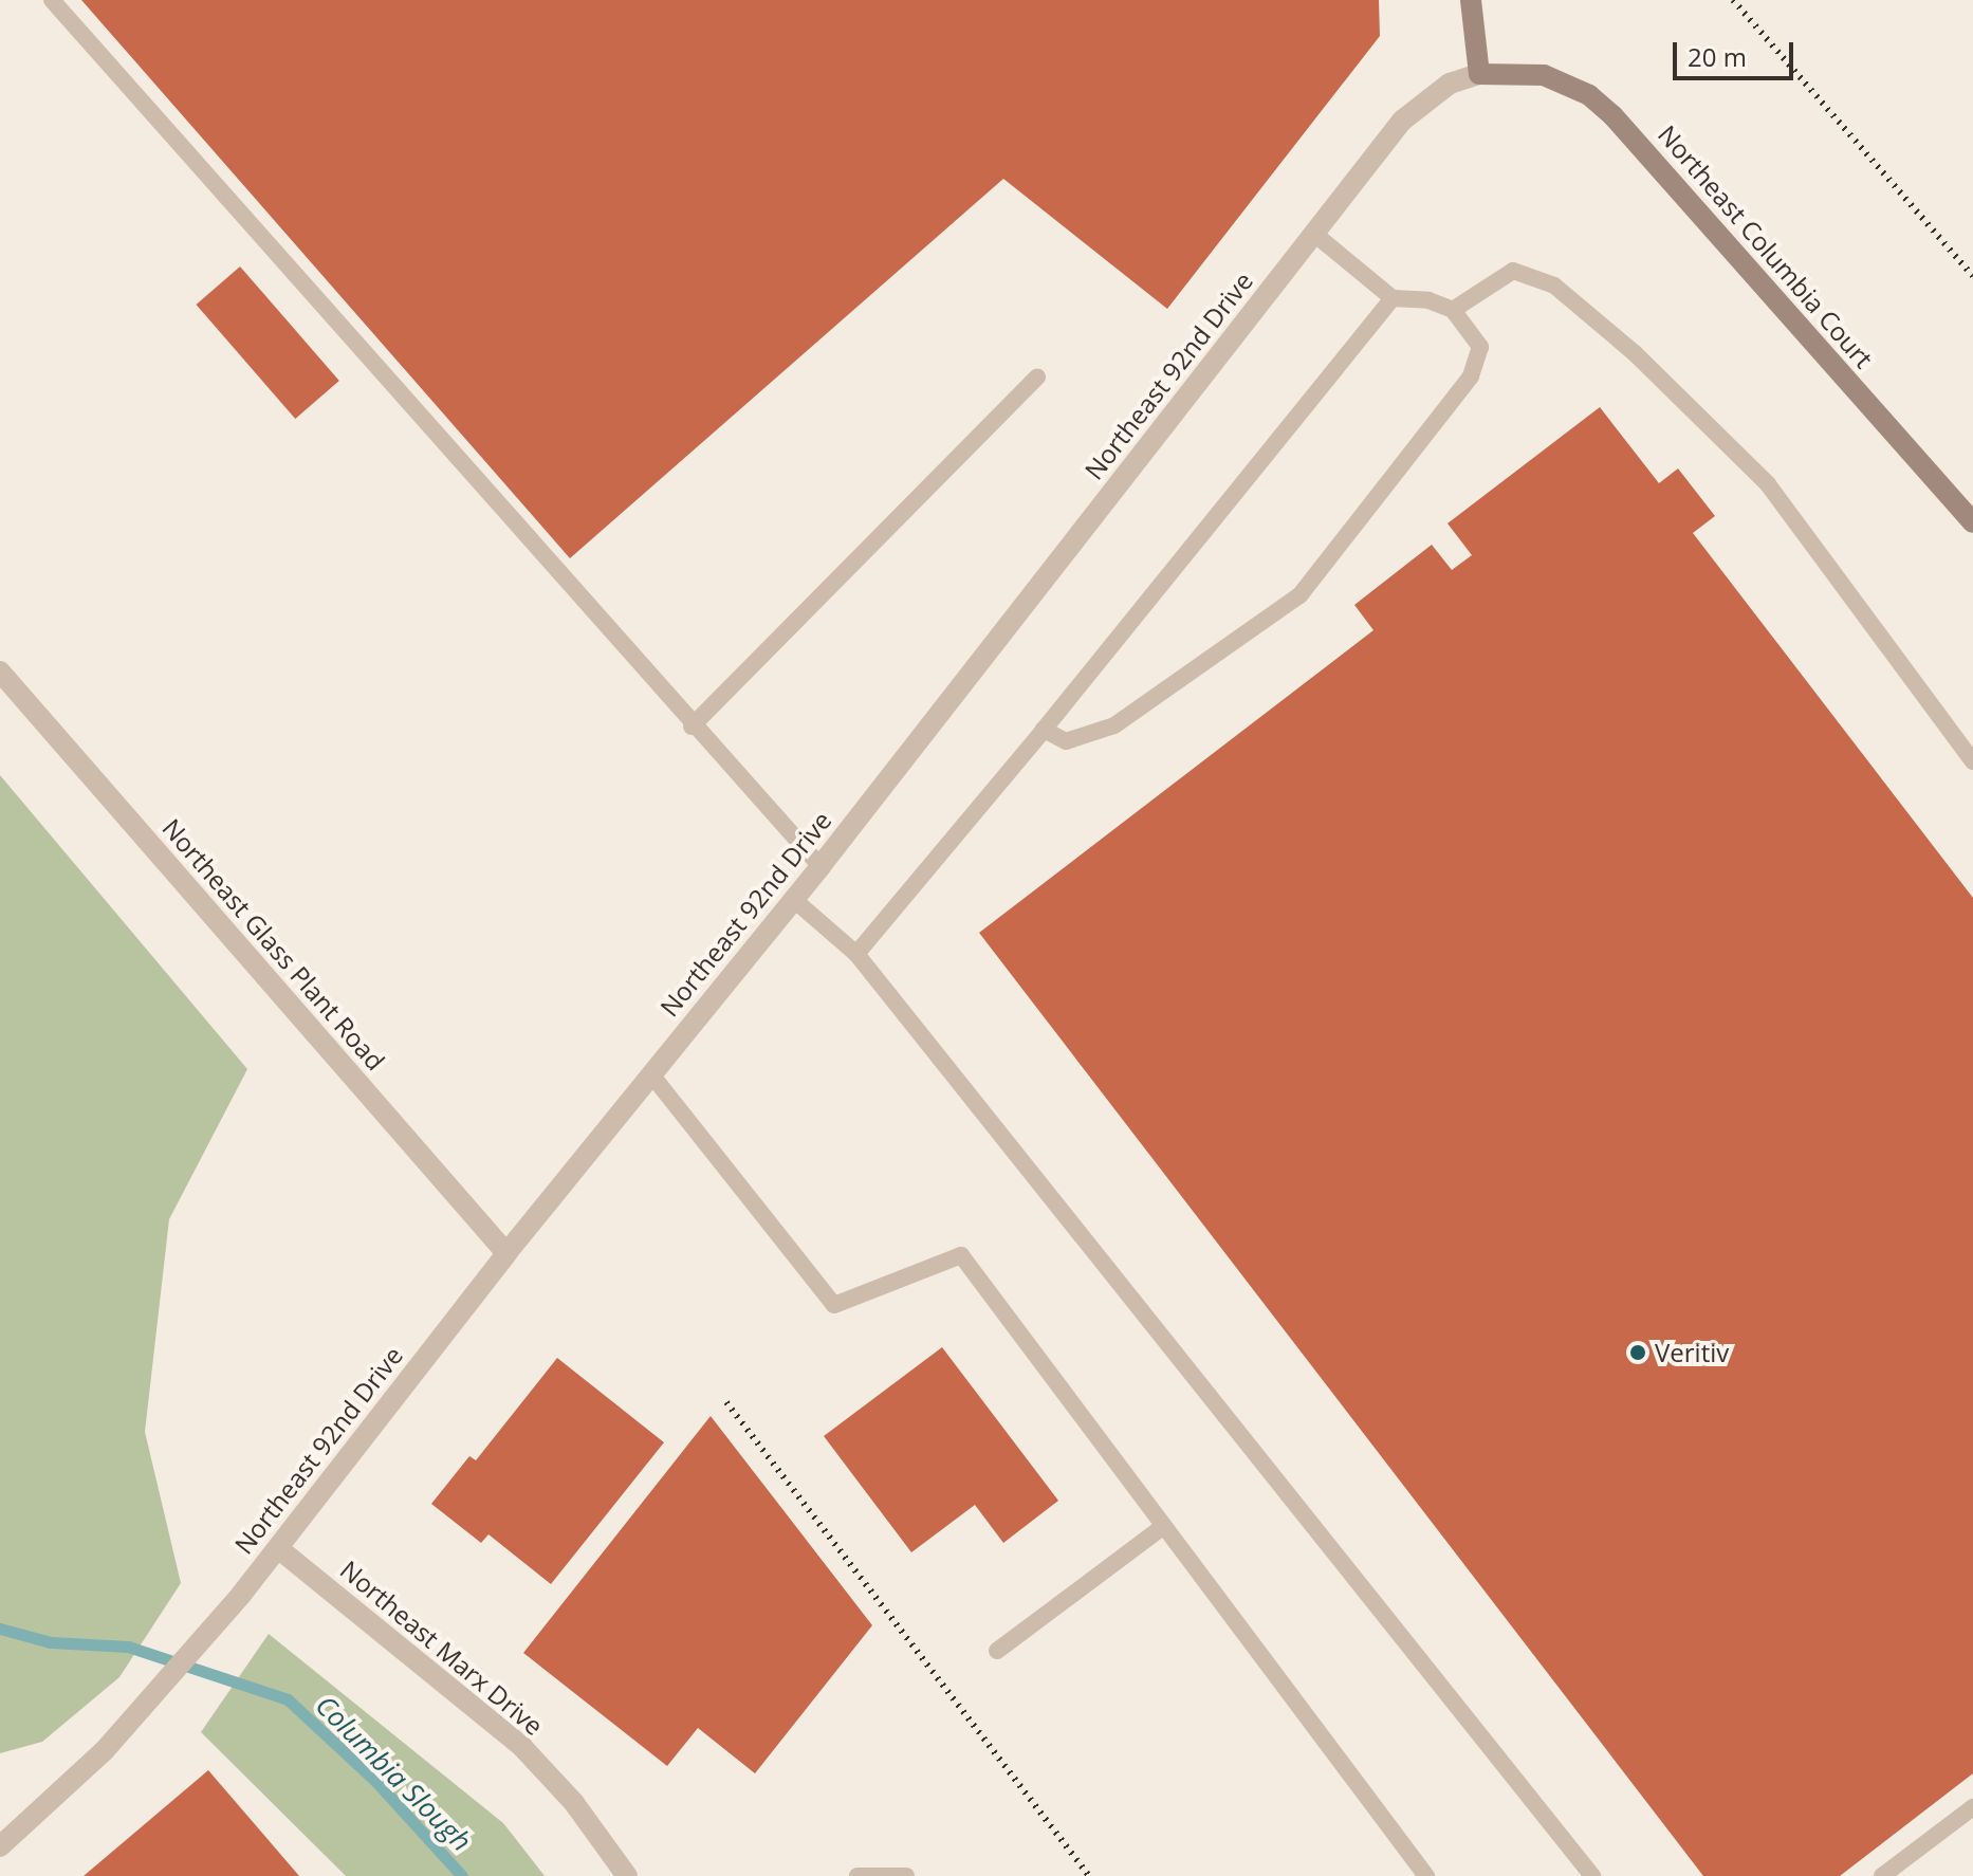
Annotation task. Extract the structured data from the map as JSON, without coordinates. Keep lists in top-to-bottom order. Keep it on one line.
{"streets":{"street":["Northeast Columbia Court","Northeast 92nd Drive","Northeast Glass Plant Road","Northeast Marx Drive"]},"crossings":[["Northeast Columbia Court","Northeast 92nd Drive"],["Northeast 92nd Drive","Northeast Glass Plant Road"],["Northeast 92nd Drive","Northeast Marx Drive"]],"water":["Columbia Slough"],"places":["Veritiv"],"scale_bar":"20 m"}
